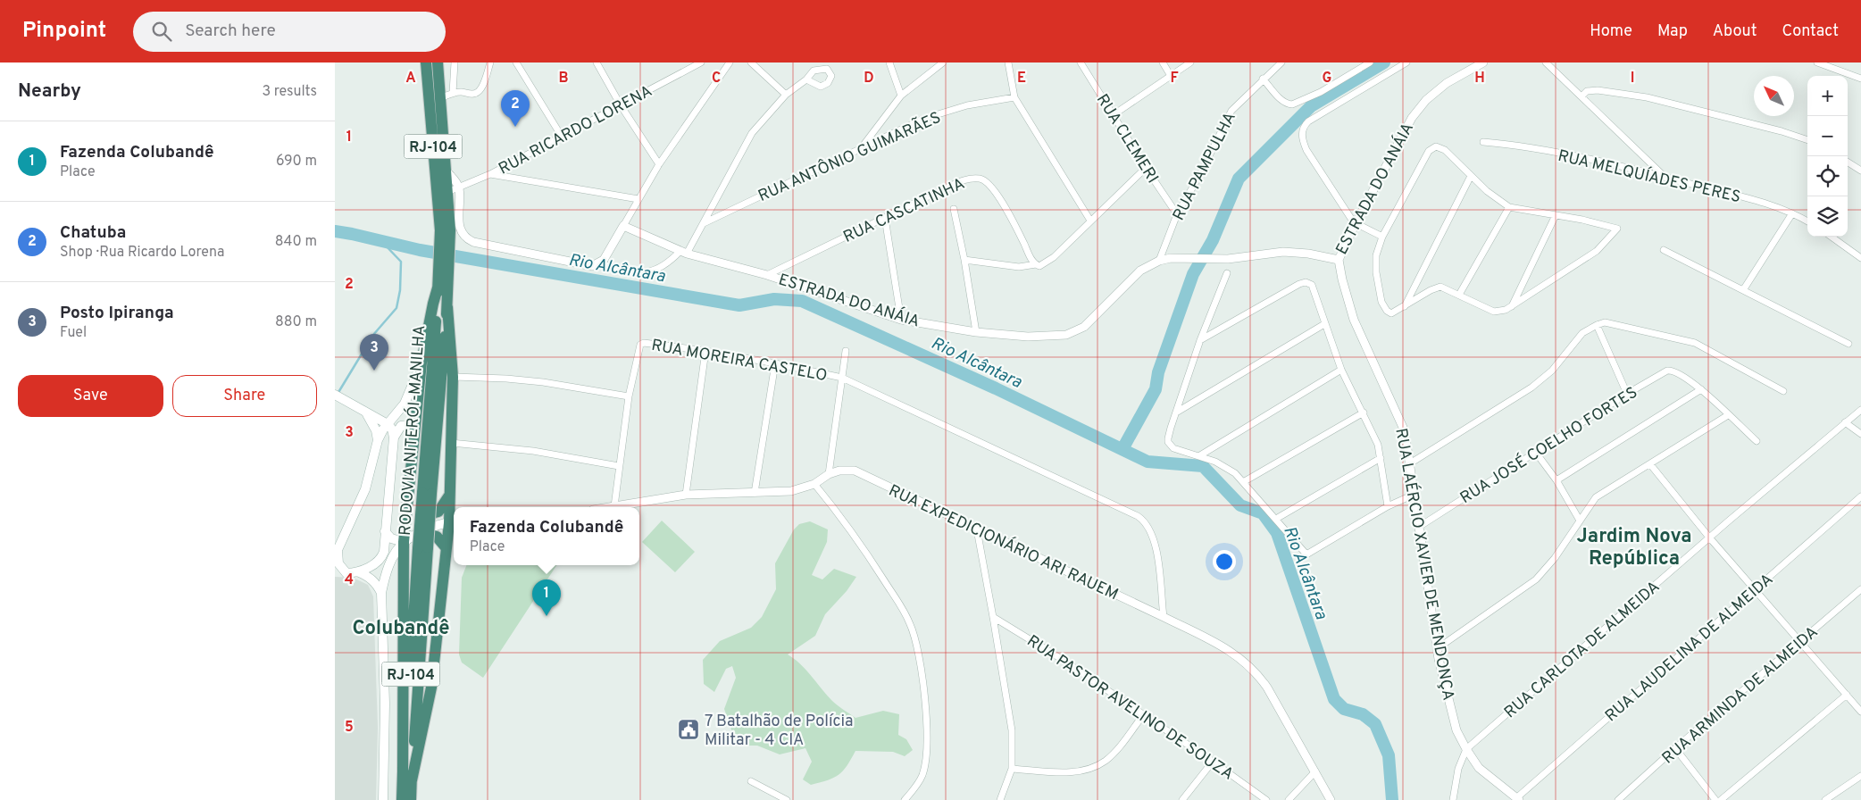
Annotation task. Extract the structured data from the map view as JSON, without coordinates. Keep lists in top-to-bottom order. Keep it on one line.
{"streets":{"highway":["RJ-104","RODOVIA NITERÓI-MANILHA"],"street":["RUA RICARDO LORENA","RUA CLEMERI","RUA ANTÔNIO GUIMARÃES","RUA PAMPULHA","RUA MELQUÍADES PERES","ESTRADA DO ANÁIA","RUA CASCATINHA","RUA MOREIRA CASTELO","RUA JOSÉ COELHO FORTES","RUA EXPEDICIONÁRIO ARI RAUEM","RUA LAÉRCIO XAVIER DE MENDONÇA","RUA LAUDELINA DE ALMEIDA","RUA CARLOTA DE ALMEIDA","RUA ARMINDA DE ALMEIDA","RUA PASTOR AVELINO DE SOUZA"]},"crossings":[["RUA RICARDO LORENA","RODOVIA NITERÓI-MANILHA"],["RUA CLEMERI","RUA PAMPULHA"],["RUA PAMPULHA","ESTRADA DO ANÁIA"],["ESTRADA DO ANÁIA","RUA CASCATINHA"],["ESTRADA DO ANÁIA","RUA LAÉRCIO XAVIER DE MENDONÇA"],["RUA MOREIRA CASTELO","RUA EXPEDICIONÁRIO ARI RAUEM"],["RUA JOSÉ COELHO FORTES","RUA LAÉRCIO XAVIER DE MENDONÇA"],["RUA LAÉRCIO XAVIER DE MENDONÇA","RUA LAUDELINA DE ALMEIDA"],["RUA LAÉRCIO XAVIER DE MENDONÇA","RUA CARLOTA DE ALMEIDA"]],"districts":["Jardim Nova República","Colubandê"],"water":["Rio Alcântara"],"places":{"public building":["7 Batalhão de Polícia Militar - 4 CIA"]},"north":"top left","page":{"header":"Pinpoint","search":"Search here","nav":["Home","Map","About","Contact"],"heading":["Nearby","3 results"],"map_buttons":["+","−"],"pins":["2","3","1"],"list":[{"mark":"1","name":"Fazenda Colubandê","note":"Place","value":"690 m"},{"mark":"2","name":"Chatuba","note":"Shop · Rua Ricardo Lorena","value":"840 m"},{"mark":"3","name":"Posto Ipiranga","note":"Fuel","value":"880 m"}],"buttons":["Save","Share"],"popup":["Fazenda Colubandê","Place"]},"grid":{"columns":["A","B","C","D","E","F","G","H","I"],"rows":["1","2","3","4","5"]}}
